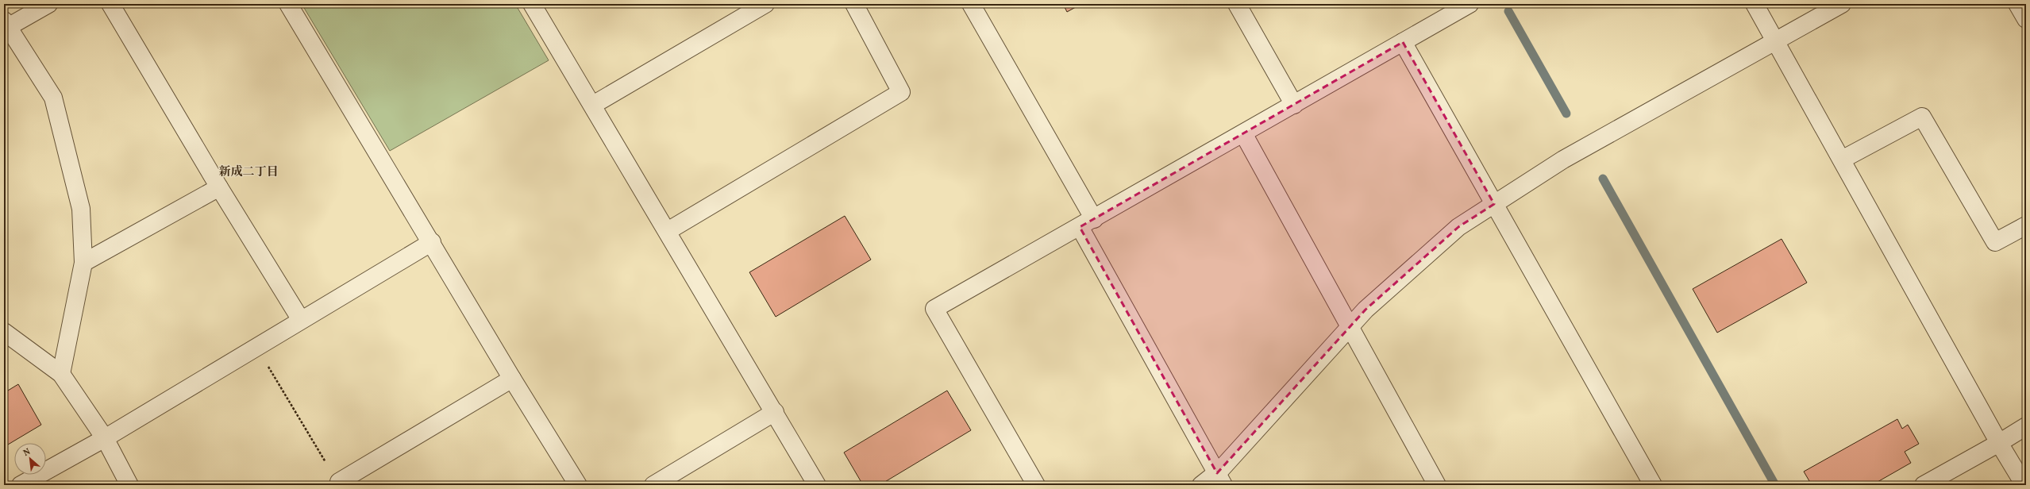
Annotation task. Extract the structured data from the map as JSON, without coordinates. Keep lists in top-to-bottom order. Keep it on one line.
{"districts":["新成二丁目"],"north":"top left"}
